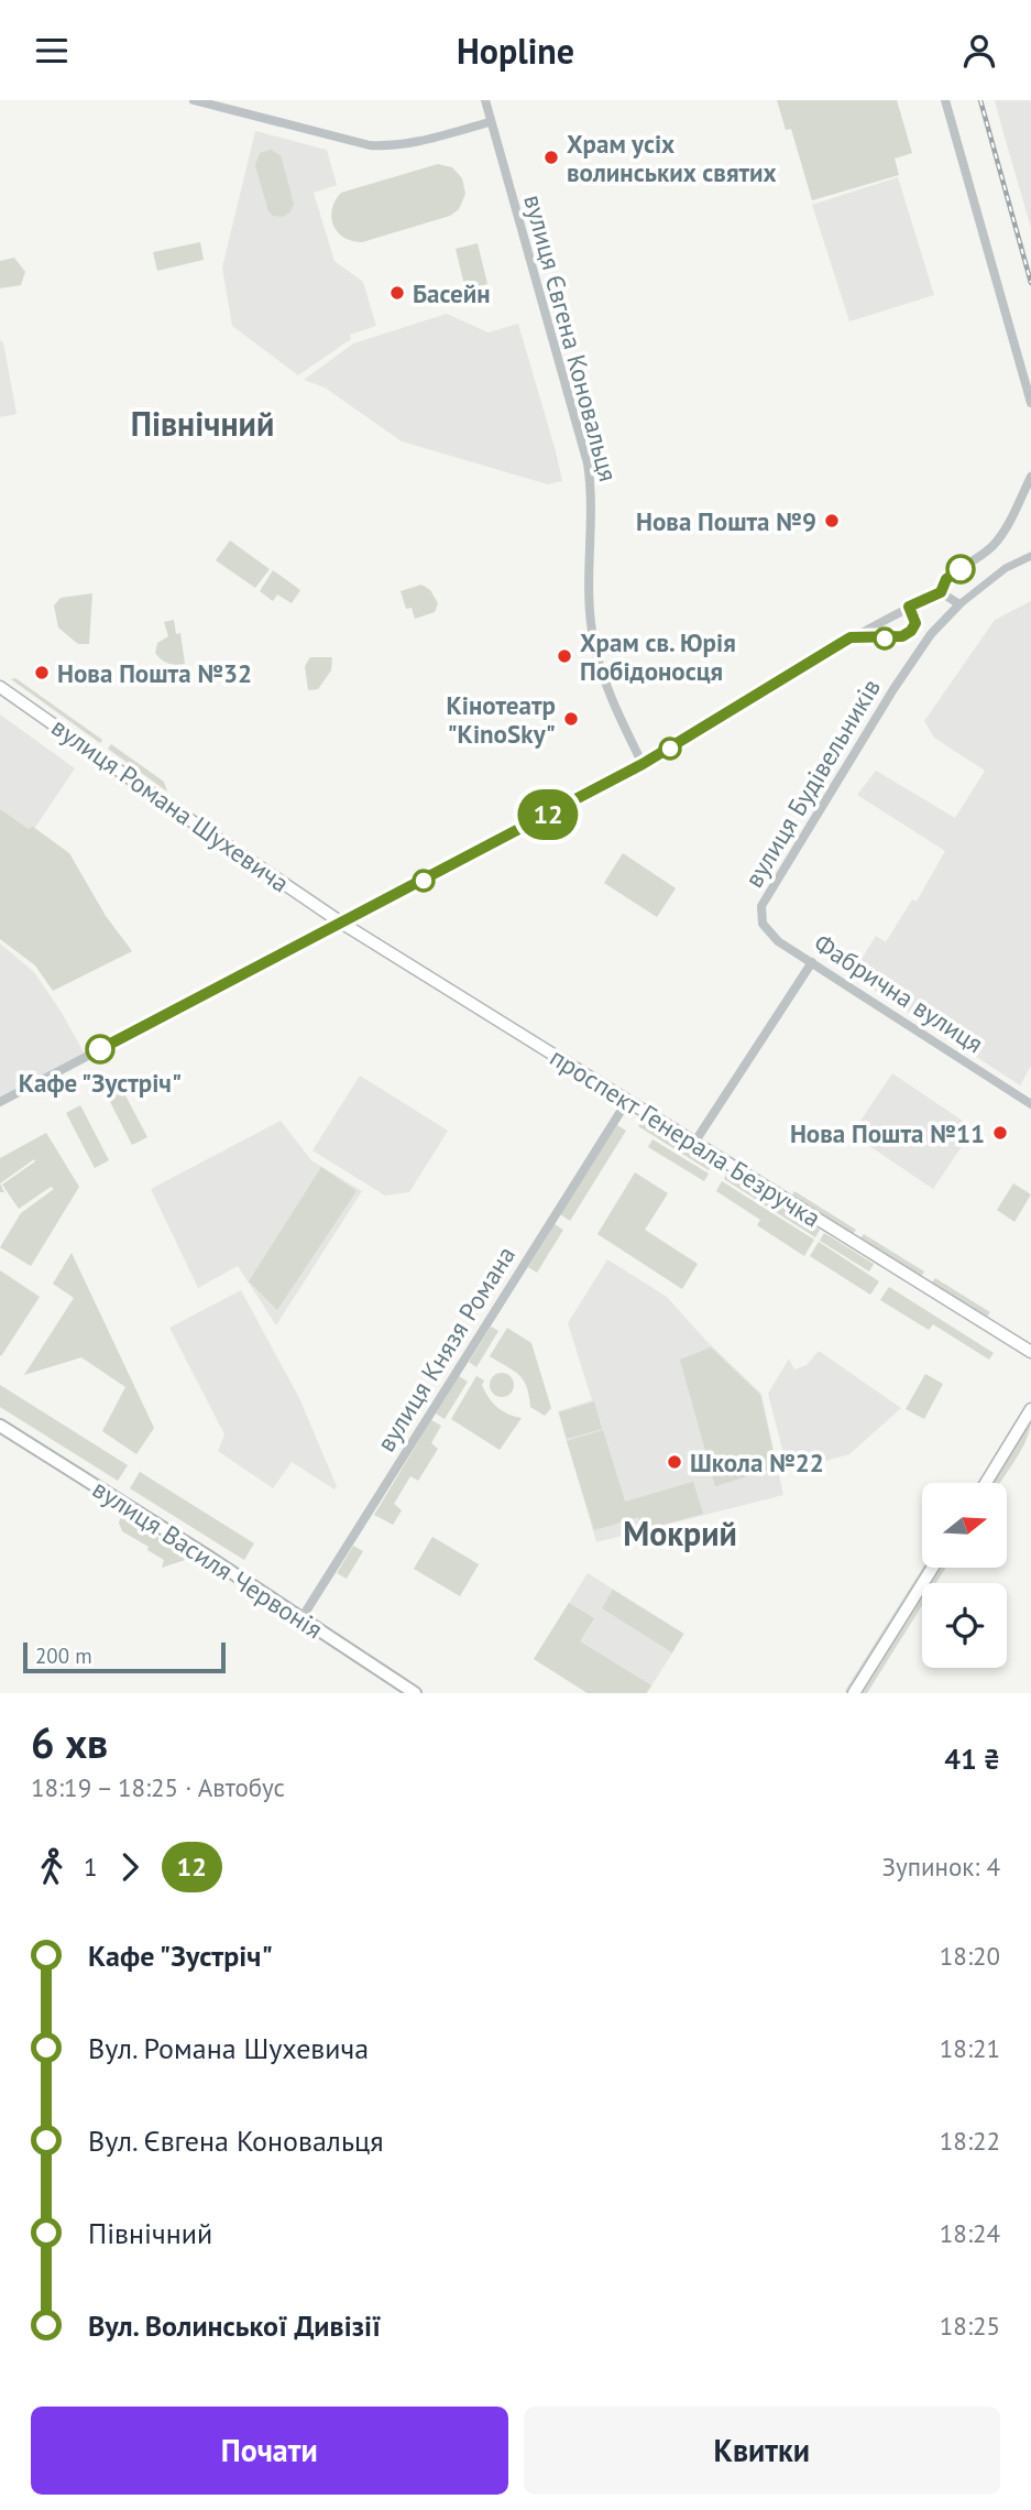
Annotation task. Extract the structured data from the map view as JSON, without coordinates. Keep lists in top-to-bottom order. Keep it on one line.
{"streets":{"main road":["вулиця Романа Шухевича","проспект Генерала Безручка","вулиця Василя Червонія"],"street":["вулиця Євгена Коновальця","вулиця Будівельників","Фабрична вулиця","вулиця Князя Романа"]},"crossings":[["вулиця Будівельників","Фабрична вулиця"],["вулиця Романа Шухевича","проспект Генерала Безручка"],["проспект Генерала Безручка","вулиця Князя Романа"],["вулиця Князя Романа","вулиця Василя Червонія"]],"districts":["Північний","Мокрий"],"places":["Храм усіх волинських святих","Басейн","Нова Пошта №9","Храм св. Юрія Побідоносця","Нова Пошта №32","Кінотеатр \"KinoSky\"","Кафе \"Зустріч\"","Нова Пошта №11","Школа №22"],"lines":["bus line 12"],"scale_bar":"200 m","north":"right","page":{"header":"Hopline","on_map":"12","scale":"200 m","heading":["6 хв","18:19 – 18:25 · Автобус","41 ₴"],"legs":["1","12","Зупинок: 4"],"list":[{"name":"Кафе \"Зустріч\"","value":"18:20"},{"name":"Вул. Романа Шухевича","value":"18:21"},{"name":"Вул. Євгена Коновальця","value":"18:22"},{"name":"Північний","value":"18:24"},{"name":"Вул. Волинської Дивізії","value":"18:25"}],"buttons":["Почати","Квитки"]}}
